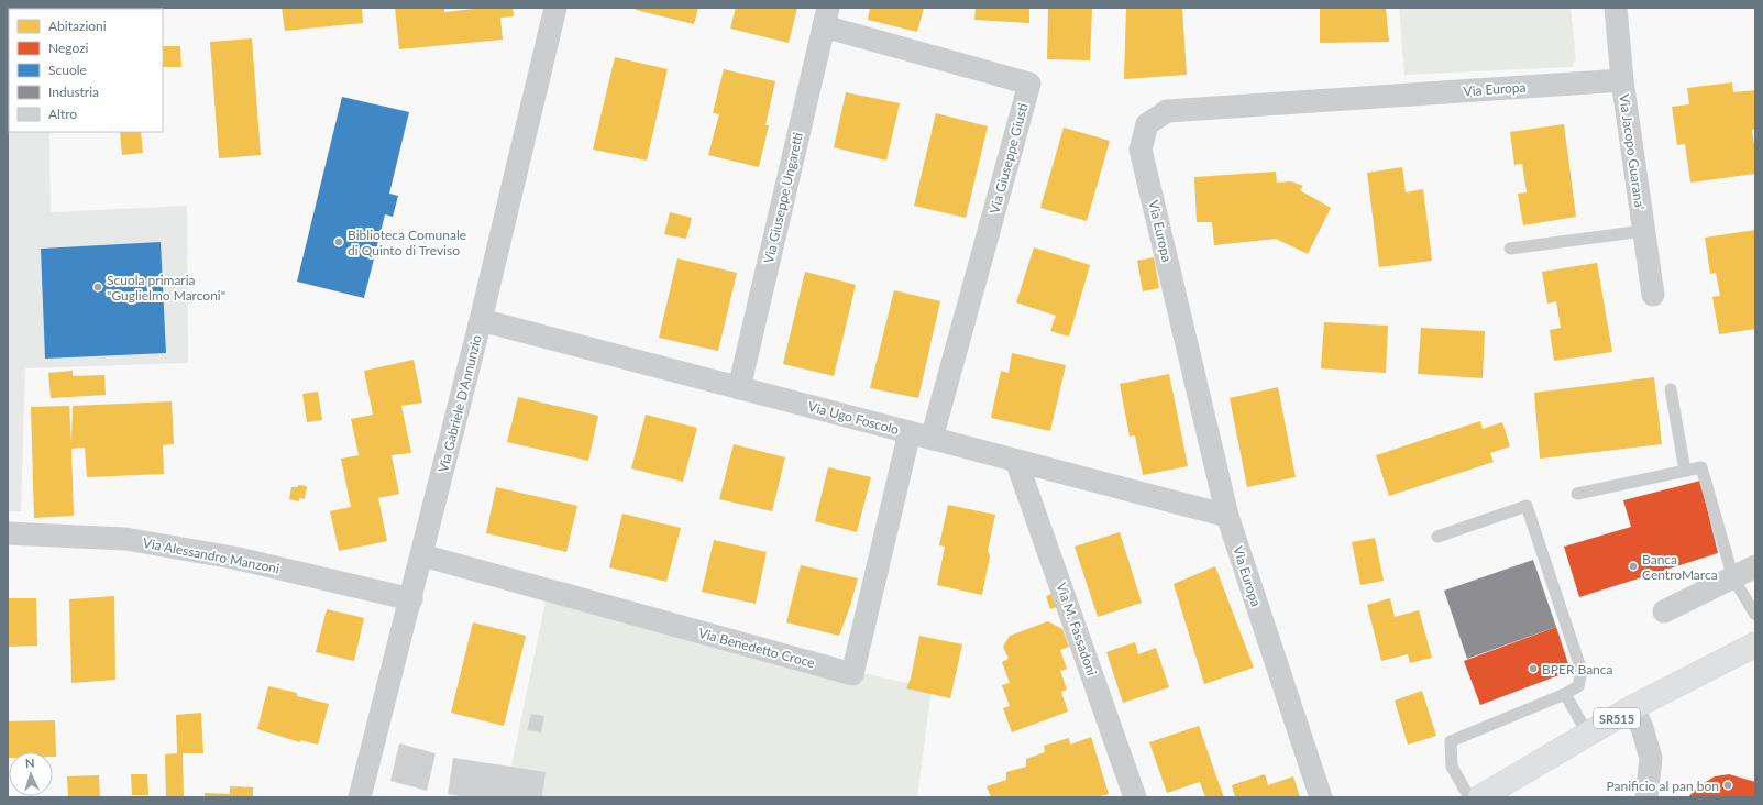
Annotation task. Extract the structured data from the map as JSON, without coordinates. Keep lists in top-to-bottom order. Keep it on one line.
{"streets":{"main road":["SR515"],"street":["Via Europa","Via Jacopo Guarana'","Via Giuseppe Giusti","Via Giuseppe Ungaretti","Via Gabriele D'Annunzio","Via Ugo Foscolo","Via Alessandro Manzoni","Via M. Fassadoni","Via Benedetto Croce"]},"crossings":[["Via Europa","Via Jacopo Guarana'"],["Via Europa","Via Ugo Foscolo"],["Via Giuseppe Giusti","Via Giuseppe Ungaretti"],["Via Giuseppe Giusti","Via Ugo Foscolo"],["Via Giuseppe Ungaretti","Via Ugo Foscolo"],["Via Gabriele D'Annunzio","Via Ugo Foscolo"],["Via Gabriele D'Annunzio","Via Alessandro Manzoni"],["Via Gabriele D'Annunzio","Via Benedetto Croce"],["Via Ugo Foscolo","Via M. Fassadoni"],["Via Ugo Foscolo","Via Benedetto Croce"]],"places":["Biblioteca Comunale di Quinto di Treviso","Scuola primaria \"Guglielmo Marconi\"","Banca CentroMarca","BPER Banca","Panificio al pan bon"],"legend":["Abitazioni","Negozi","Scuole","Industria","Altro"],"north":"top"}
